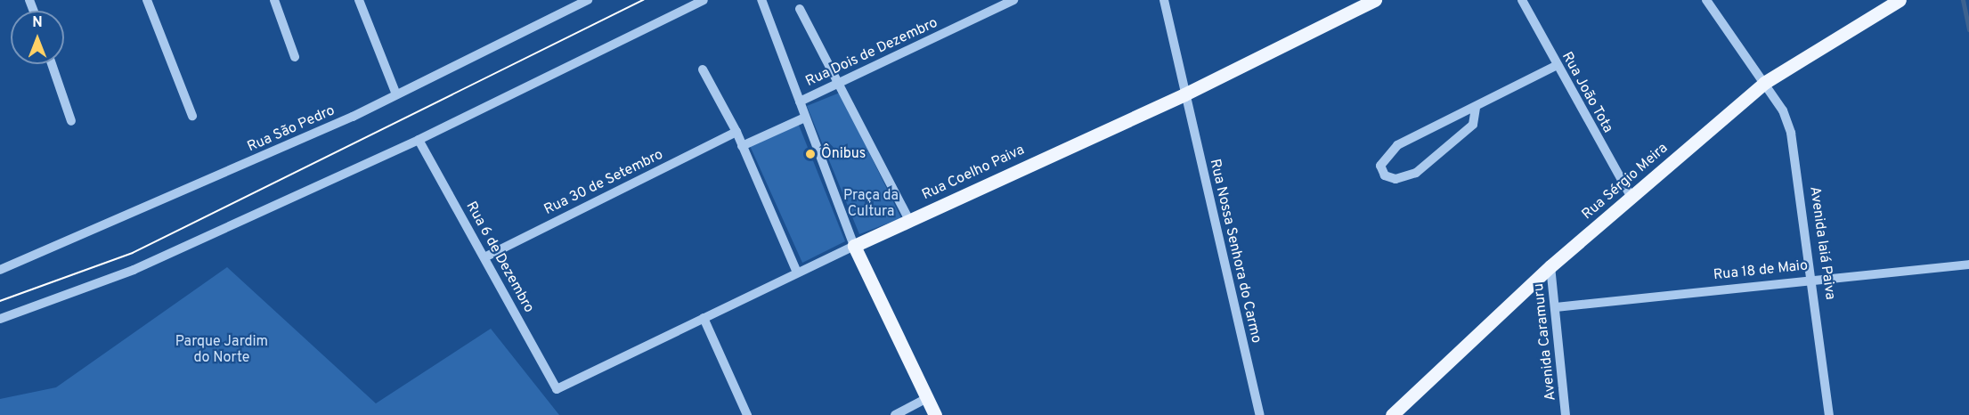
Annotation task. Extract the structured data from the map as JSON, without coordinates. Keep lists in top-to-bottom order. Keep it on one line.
{"streets":{"main road":["Rua Coelho Paiva","Rua Sérgio Meira"],"street":["Rua Dois de Dezembro","Rua João Tota","Rua São Pedro","Rua 30 de Setembro","Avenida Iaiá Paiva","Rua Nossa Senhora do Carmo","Rua 6 de Dezembro","Rua 18 de Maio","Avenida Caramuru"]},"crossings":[["Rua João Tota","Rua Sérgio Meira"],["Rua Coelho Paiva","Rua Nossa Senhora do Carmo"],["Rua Coelho Paiva","Rua 6 de Dezembro"],["Rua Sérgio Meira","Avenida Iaiá Paiva"],["Rua Sérgio Meira","Avenida Caramuru"],["Rua 30 de Setembro","Rua 6 de Dezembro"],["Avenida Iaiá Paiva","Rua 18 de Maio"],["Rua 18 de Maio","Avenida Caramuru"]],"parks":["Praça da Cultura","Parque Jardim do Norte"],"places":["Ônibus"],"north":"top"}
